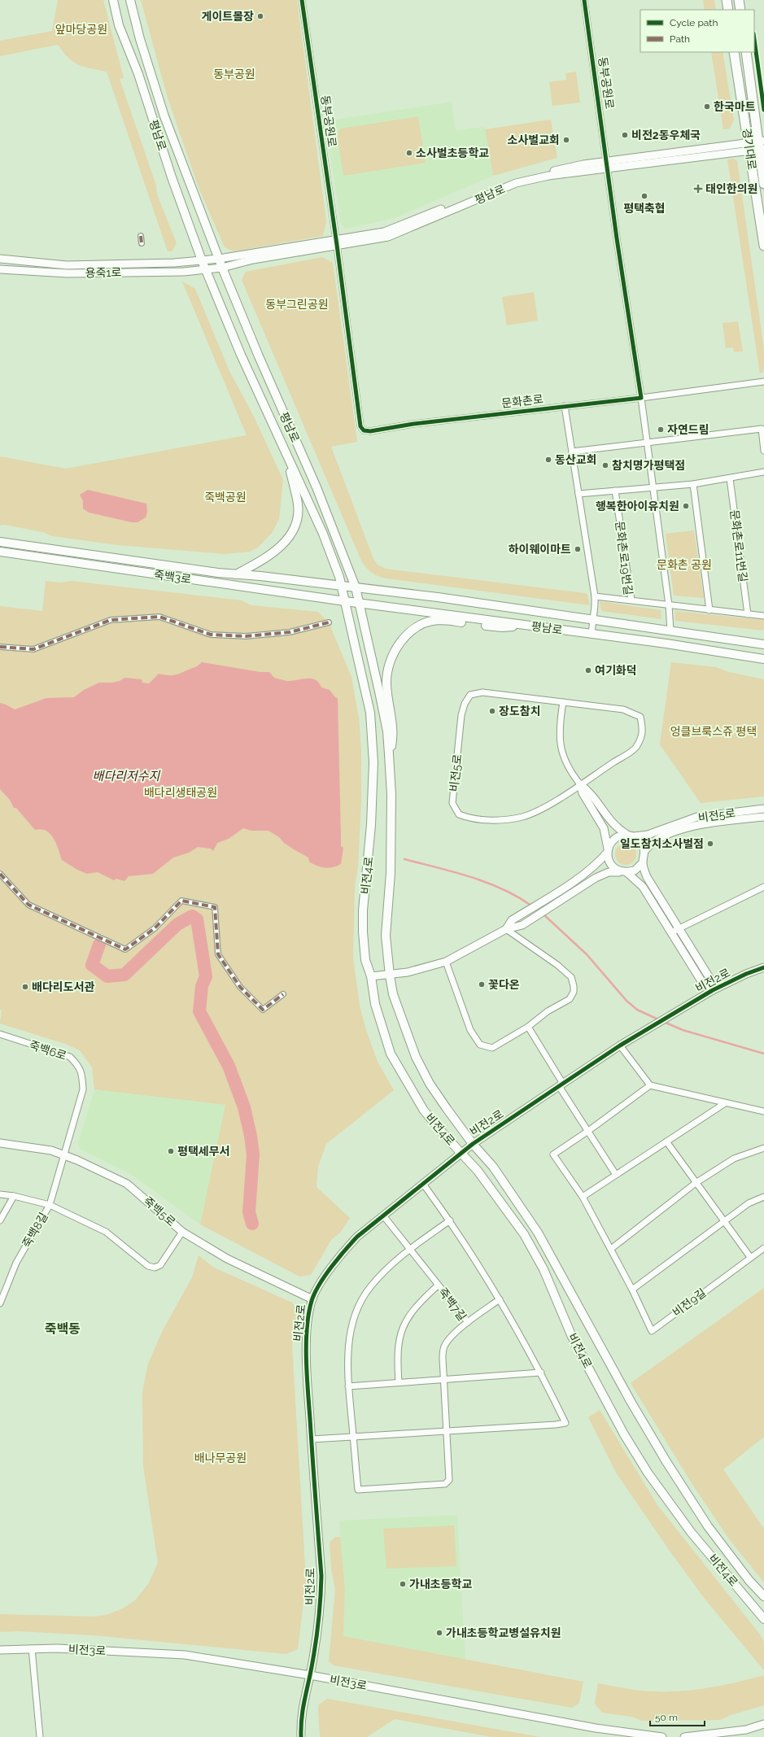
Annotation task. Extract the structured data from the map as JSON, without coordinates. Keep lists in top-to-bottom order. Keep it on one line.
{"streets":{"main road":["평남로","경기대로","죽백3로","비전4로"],"street":["동부공원로","용죽1로","문화촌로","문화촌로11번길","문화촌로19번길","비전5로","비전2로","죽백6로","죽백5로","죽백8길","비전9길","죽백7길","비전3로"]},"crossings":[["동부공원로","평남로"],["동부공원로","문화촌로"],["평남로","경기대로"],["평남로","용죽1로"],["평남로","문화촌로"],["평남로","죽백3로"],["평남로","비전4로"],["죽백3로","비전4로"],["비전4로","비전2로"],["비전2로","죽백5로"],["비전2로","비전3로"],["죽백6로","죽백5로"],["죽백6로","죽백8길"],["죽백5로","죽백8길"]],"districts":["죽백동"],"water":["배다리저수지"],"parks":["앞마당공원","동부공원","동부그린공원","죽백공원","문화촌 공원","엉클브룩스쥬 평택","배다리생태공원","배나무공원"],"places":{"other":["게이트볼장","한국마트","비전2동우체국","소사벌교회","소사벌초등학교","평택축협","자연드림","동산교회","참치명가평택점","행복한아이유치원","하이웨이마트","여기화덕","장도참치","일도참치소사벌점","꽃다온","배다리도서관","평택세무서","가내초등학교","가내초등학교병설유치원"],"health":["태인한의원"]},"legend":["Cycle path","Path"],"scale_bar":"50 m"}
